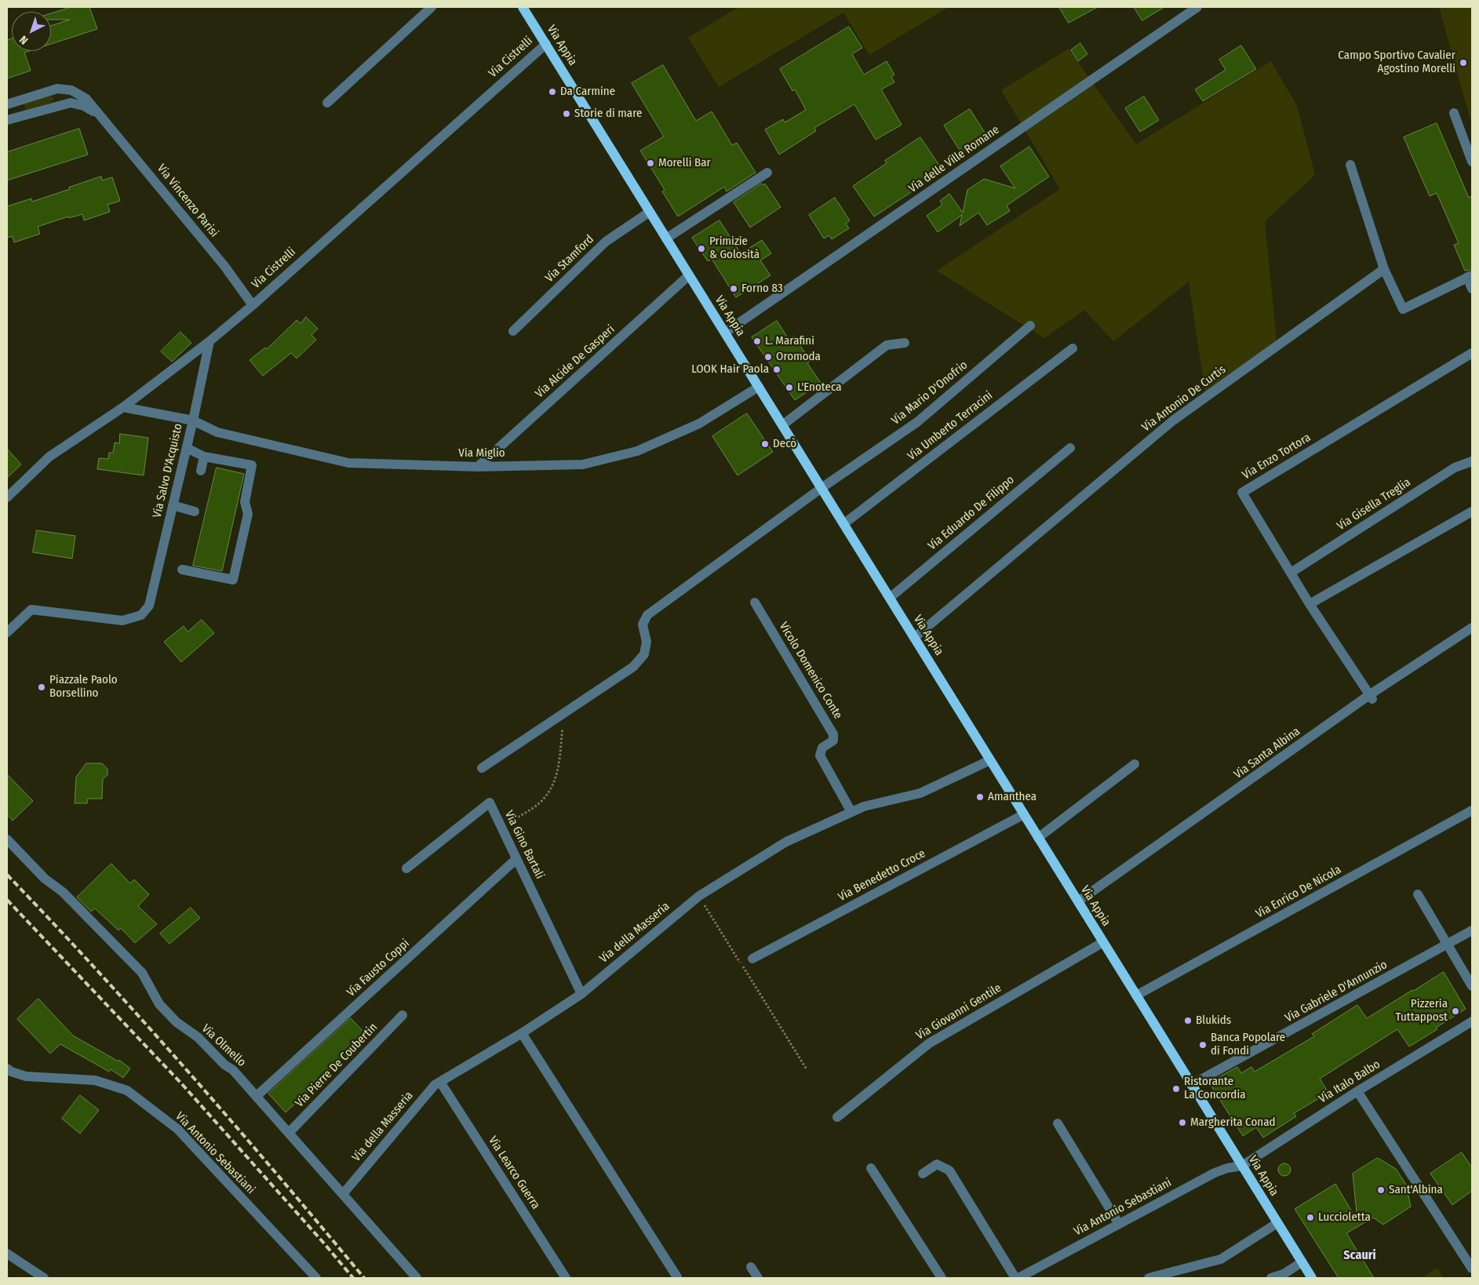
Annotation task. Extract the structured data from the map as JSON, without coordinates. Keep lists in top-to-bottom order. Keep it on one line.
{"streets":{"main road":["Via Appia"],"street":["Via Cistrelli","Via delle Ville Romane","Via Vincenzo Parisi","Via Stamford","Via Alcide De Gasperi","Via Mario D'Onofrio","Via Antonio De Curtis","Via Umberto Terracini","Via Miglio","Via Enzo Tortora","Via Salvo D'Acquisto","Via Gisella Treglia","Via Eduardo De Filippo","Vicolo Domenico Conte","Via Santa Albina","Via Gino Bartali","Via Benedetto Croce","Via Enrico De Nicola","Via della Masseria","Via Fausto Coppi","Via Gabriele D'Annunzio","Via Giovanni Gentile","Via Olmello","Via Pierre De Coubertin","Via Italo Balbo","Via Antonio Sebastiani","Via Learco Guerra"]},"crossings":[["Via Appia","Via Cistrelli"],["Via Appia","Via delle Ville Romane"],["Via Appia","Via Stamford"],["Via Appia","Via Alcide De Gasperi"],["Via Appia","Via Mario D'Onofrio"],["Via Appia","Via Antonio De Curtis"],["Via Appia","Via Umberto Terracini"],["Via Appia","Via Miglio"],["Via Appia","Via Eduardo De Filippo"],["Via Appia","Via Santa Albina"],["Via Appia","Via Benedetto Croce"],["Via Appia","Via Enrico De Nicola"],["Via Appia","Via della Masseria"],["Via Appia","Via Gabriele D'Annunzio"],["Via Appia","Via Giovanni Gentile"],["Via Appia","Via Italo Balbo"],["Via Appia","Via Antonio Sebastiani"],["Via Cistrelli","Via Vincenzo Parisi"],["Via Cistrelli","Via Miglio"],["Via Cistrelli","Via Salvo D'Acquisto"],["Via Alcide De Gasperi","Via Miglio"],["Via Miglio","Via Salvo D'Acquisto"],["Via Enzo Tortora","Via Gisella Treglia"],["Via Enzo Tortora","Via Santa Albina"],["Vicolo Domenico Conte","Via della Masseria"],["Via Gino Bartali","Via della Masseria"],["Via Gino Bartali","Via Fausto Coppi"],["Via della Masseria","Via Olmello"],["Via della Masseria","Via Learco Guerra"],["Via Fausto Coppi","Via Olmello"],["Via Olmello","Via Pierre De Coubertin"],["Via Italo Balbo","Via Antonio Sebastiani"]],"districts":["Scauri"],"places":["Campo Sportivo Cavalier Agostino Morelli","Da Carmine","Storie di mare","Morelli Bar","Primizie & Golosità","Forno 83","L. Marafini","Oromoda","LOOK Hair Paola","L'Enoteca","Decò","Piazzale Paolo Borsellino","Amanthea","Pizzeria Tuttappost","Blukids","Banca Popolare di Fondi","Ristorante La Concordia","Margherita Conad","Sant'Albina","Luccioletta"],"north":"bottom left"}
